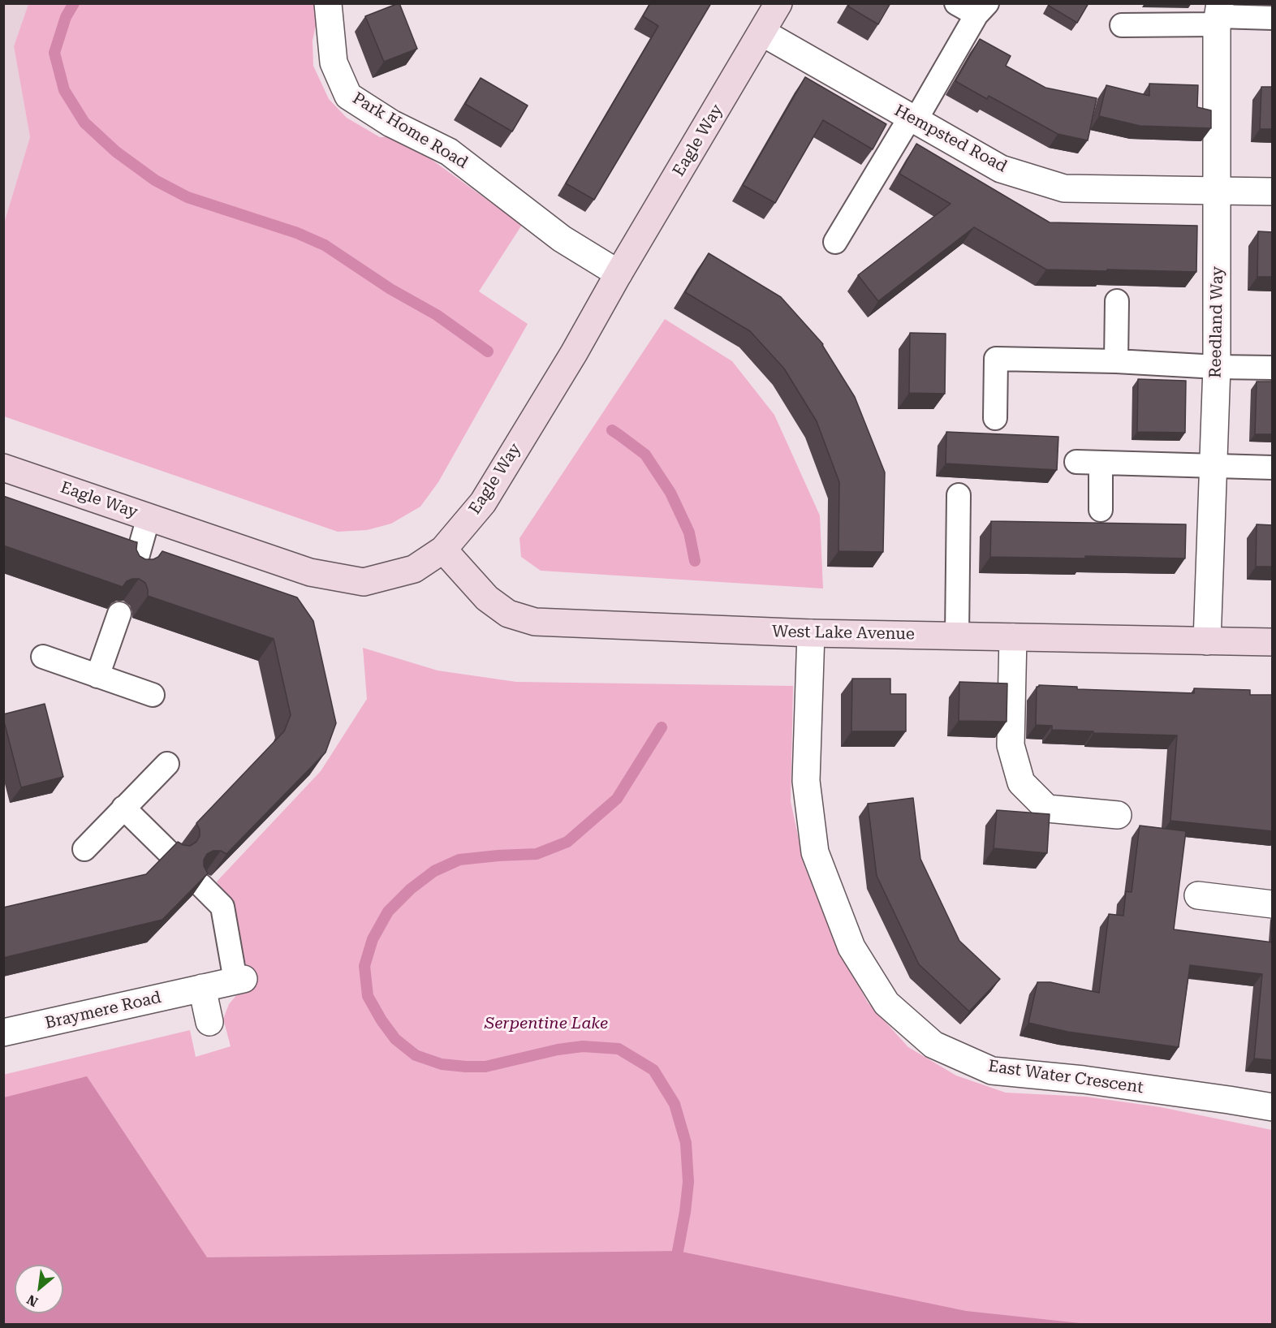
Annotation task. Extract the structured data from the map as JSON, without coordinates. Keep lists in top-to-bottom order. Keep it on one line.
{"streets":{"street":["Park Home Road","Hempsted Road","Eagle Way","Reedland Way","West Lake Avenue","Braymere Road","East Water Crescent"]},"crossings":[["Park Home Road","Eagle Way"],["Hempsted Road","Eagle Way"],["Hempsted Road","Reedland Way"],["Eagle Way","West Lake Avenue"],["Reedland Way","West Lake Avenue"],["West Lake Avenue","East Water Crescent"]],"parks":["Serpentine Lake"],"north":"bottom left"}
